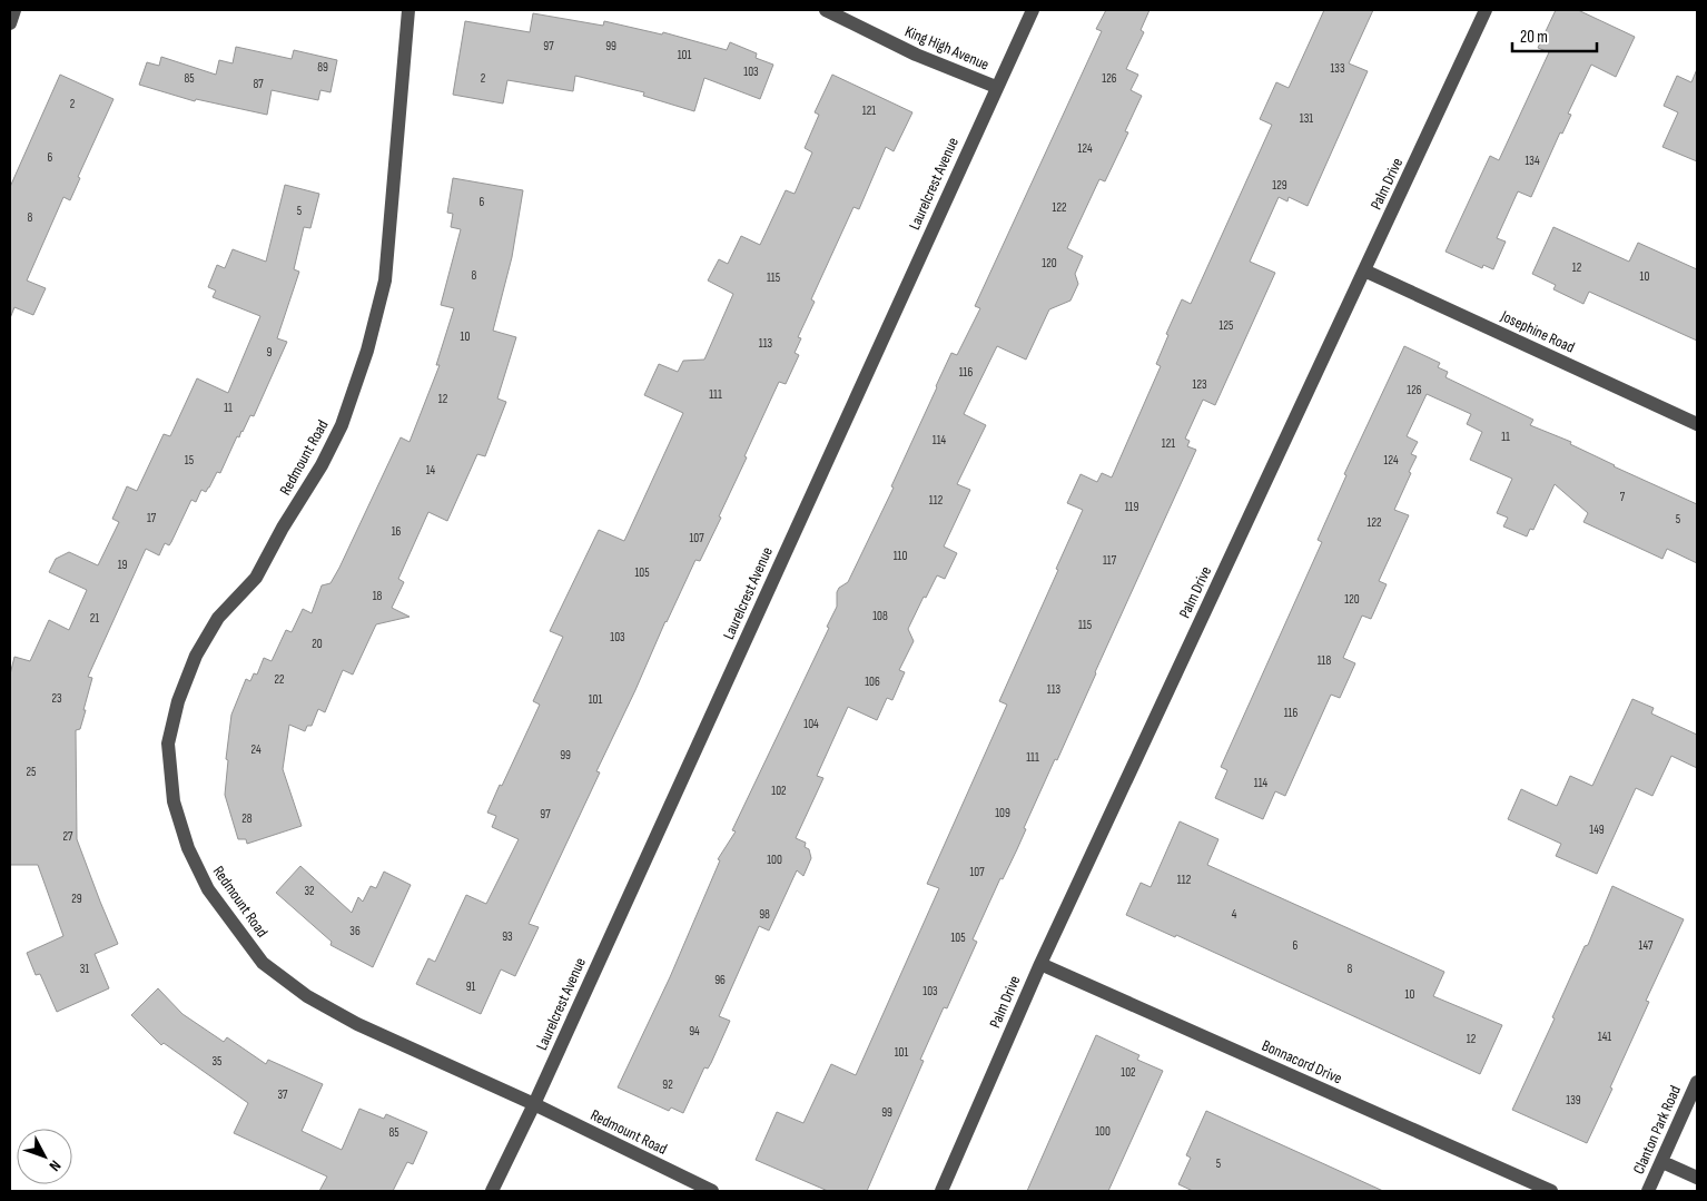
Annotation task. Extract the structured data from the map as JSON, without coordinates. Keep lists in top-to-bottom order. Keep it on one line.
{"streets":{"street":["King High Avenue","Laurelcrest Avenue","Palm Drive","Josephine Road","Redmount Road","Bonnacord Drive","Clanton Park Road"]},"crossings":[["King High Avenue","Laurelcrest Avenue"],["Laurelcrest Avenue","Redmount Road"],["Palm Drive","Josephine Road"],["Palm Drive","Bonnacord Drive"]],"house_numbers":["97","99","101","89","133","103","85","2","126","87","2","121","131","124","6","134","129","6","122","5","8","120","12","8","10","115","125","10","113","9","116","123","126","111","12","11","11","114","121","15","124","14","7","112","119","17","5","122","16","107","110","117","19","105","18","120","108","21","115","103","20","118","22","106","113","23","101","116","104","24","99","111","25","114","102","109","97","28","149","27","100","107","112","32","29","98","4","36","93","105","6","147","31","8","96","91","103","10","94","141","12","101","35","102","92","37","139","99","100","85","5"],"scale_bar":"20 m","north":"bottom right"}
